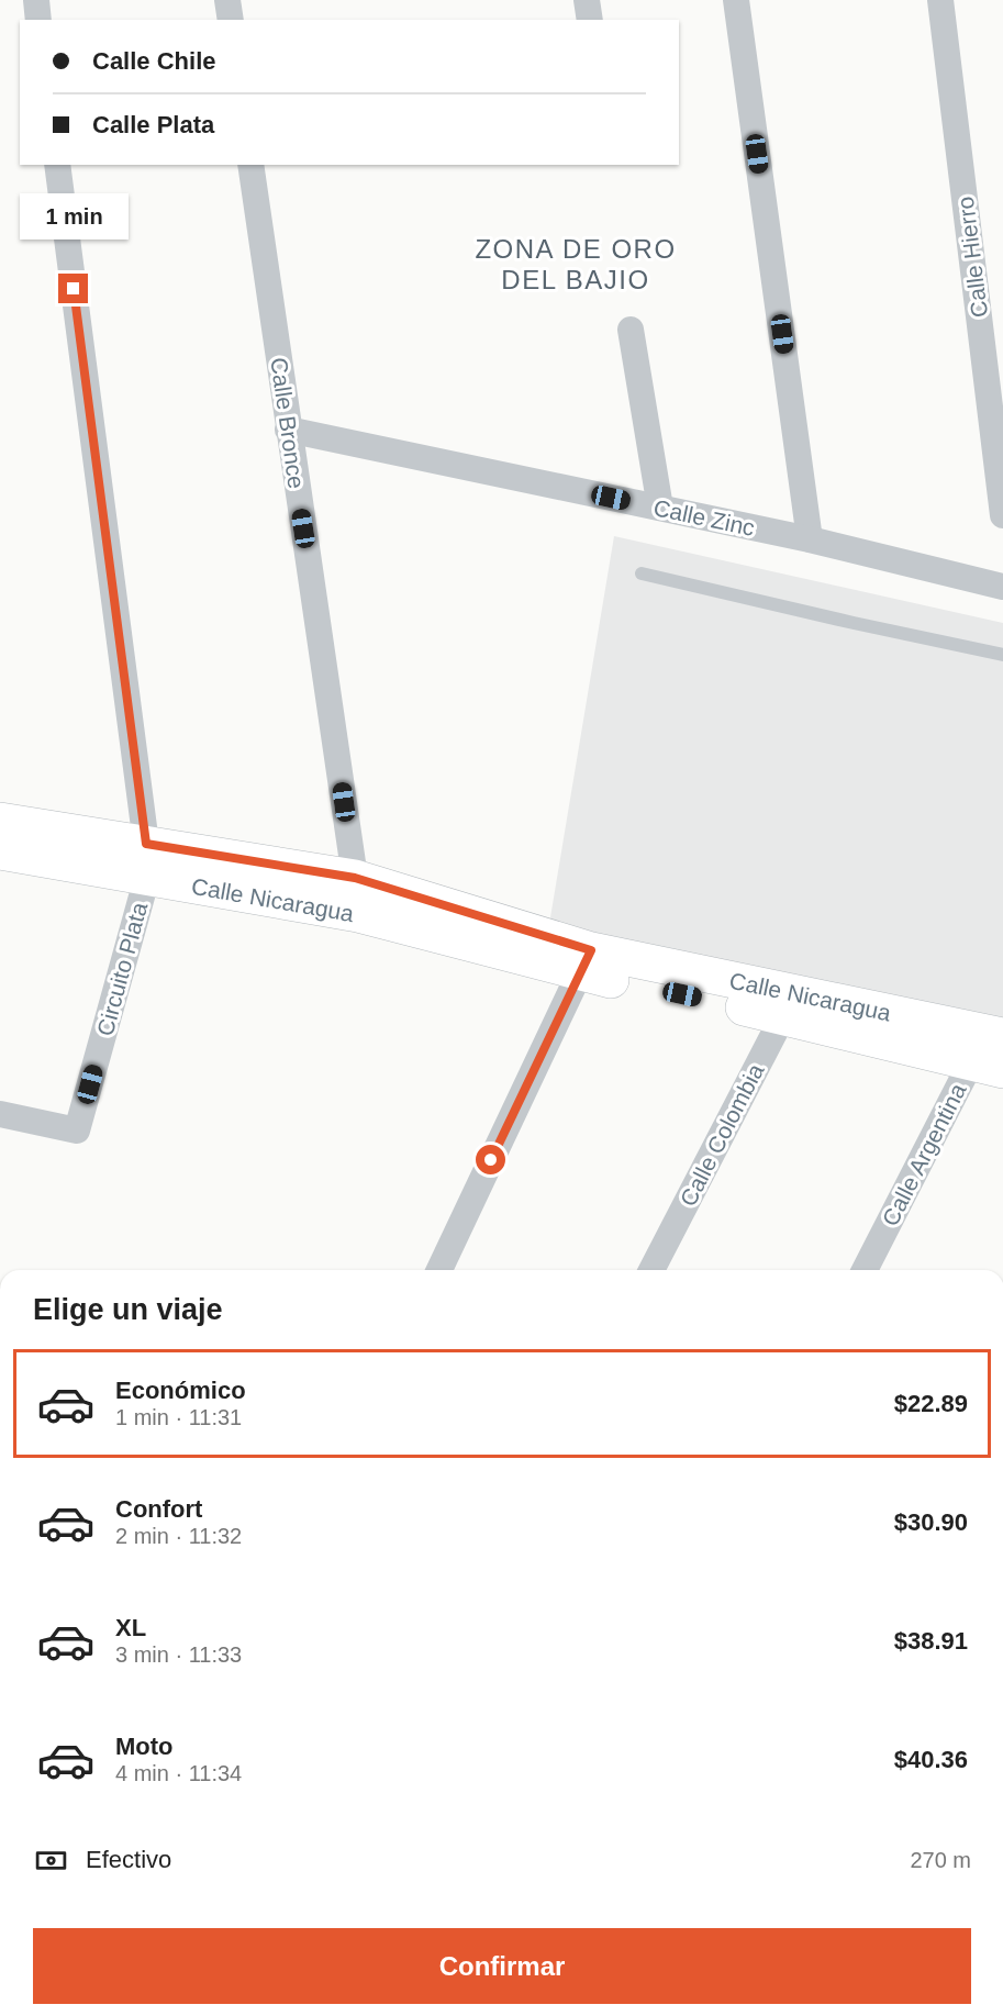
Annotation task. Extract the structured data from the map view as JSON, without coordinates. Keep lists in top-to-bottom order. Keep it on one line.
{"streets":{"main road":["Calle Nicaragua"],"street":["Calle Hierro","Calle Bronce","Calle Zinc","Circuito Plata","Calle Colombia","Calle Argentina"]},"crossings":[["Calle Bronce","Calle Zinc"],["Calle Bronce","Calle Nicaragua"],["Calle Nicaragua","Circuito Plata"],["Calle Nicaragua","Calle Colombia"],["Calle Nicaragua","Calle Argentina"]],"districts":["ZONA DE ORO DEL BAJIO"],"page":{"banner":["Calle Chile","Calle Plata"],"bubble":"1 min","heading":"Elige un viaje","list":[{"name":"Económico","note":"1 min · 11:31","value":"$22.89"},{"name":"Confort","note":"2 min · 11:32","value":"$30.90"},{"name":"XL","note":"3 min · 11:33","value":"$38.91"},{"name":"Moto","note":"4 min · 11:34","value":"$40.36"}],"pay":["Efectivo","270 m"],"buttons":"Confirmar"}}
